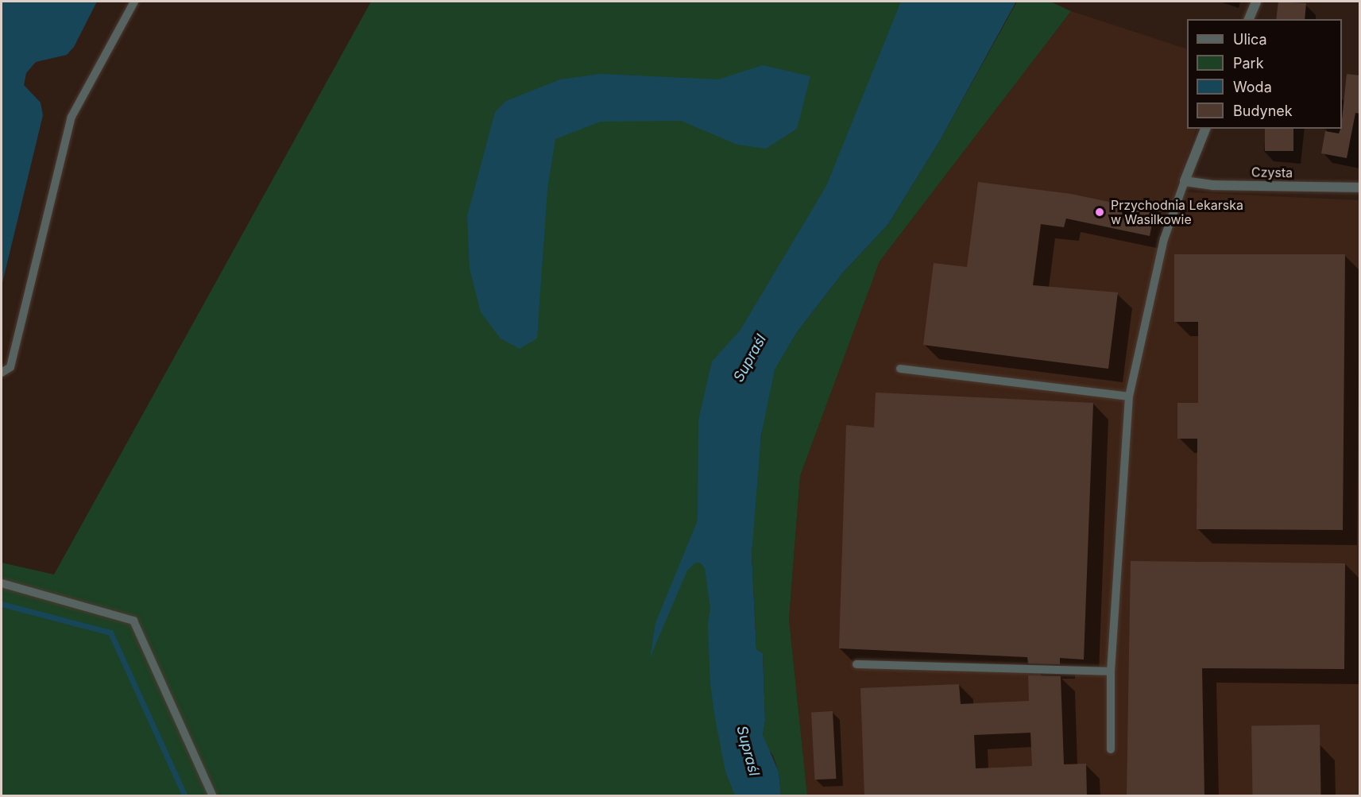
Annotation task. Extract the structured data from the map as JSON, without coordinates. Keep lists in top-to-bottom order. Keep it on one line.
{"streets":{"street":["Czysta"]},"water":["Supraśl"],"places":["Przychodnia Lekarska w Wasilkowie"],"legend":["Ulica","Park","Woda","Budynek"]}
